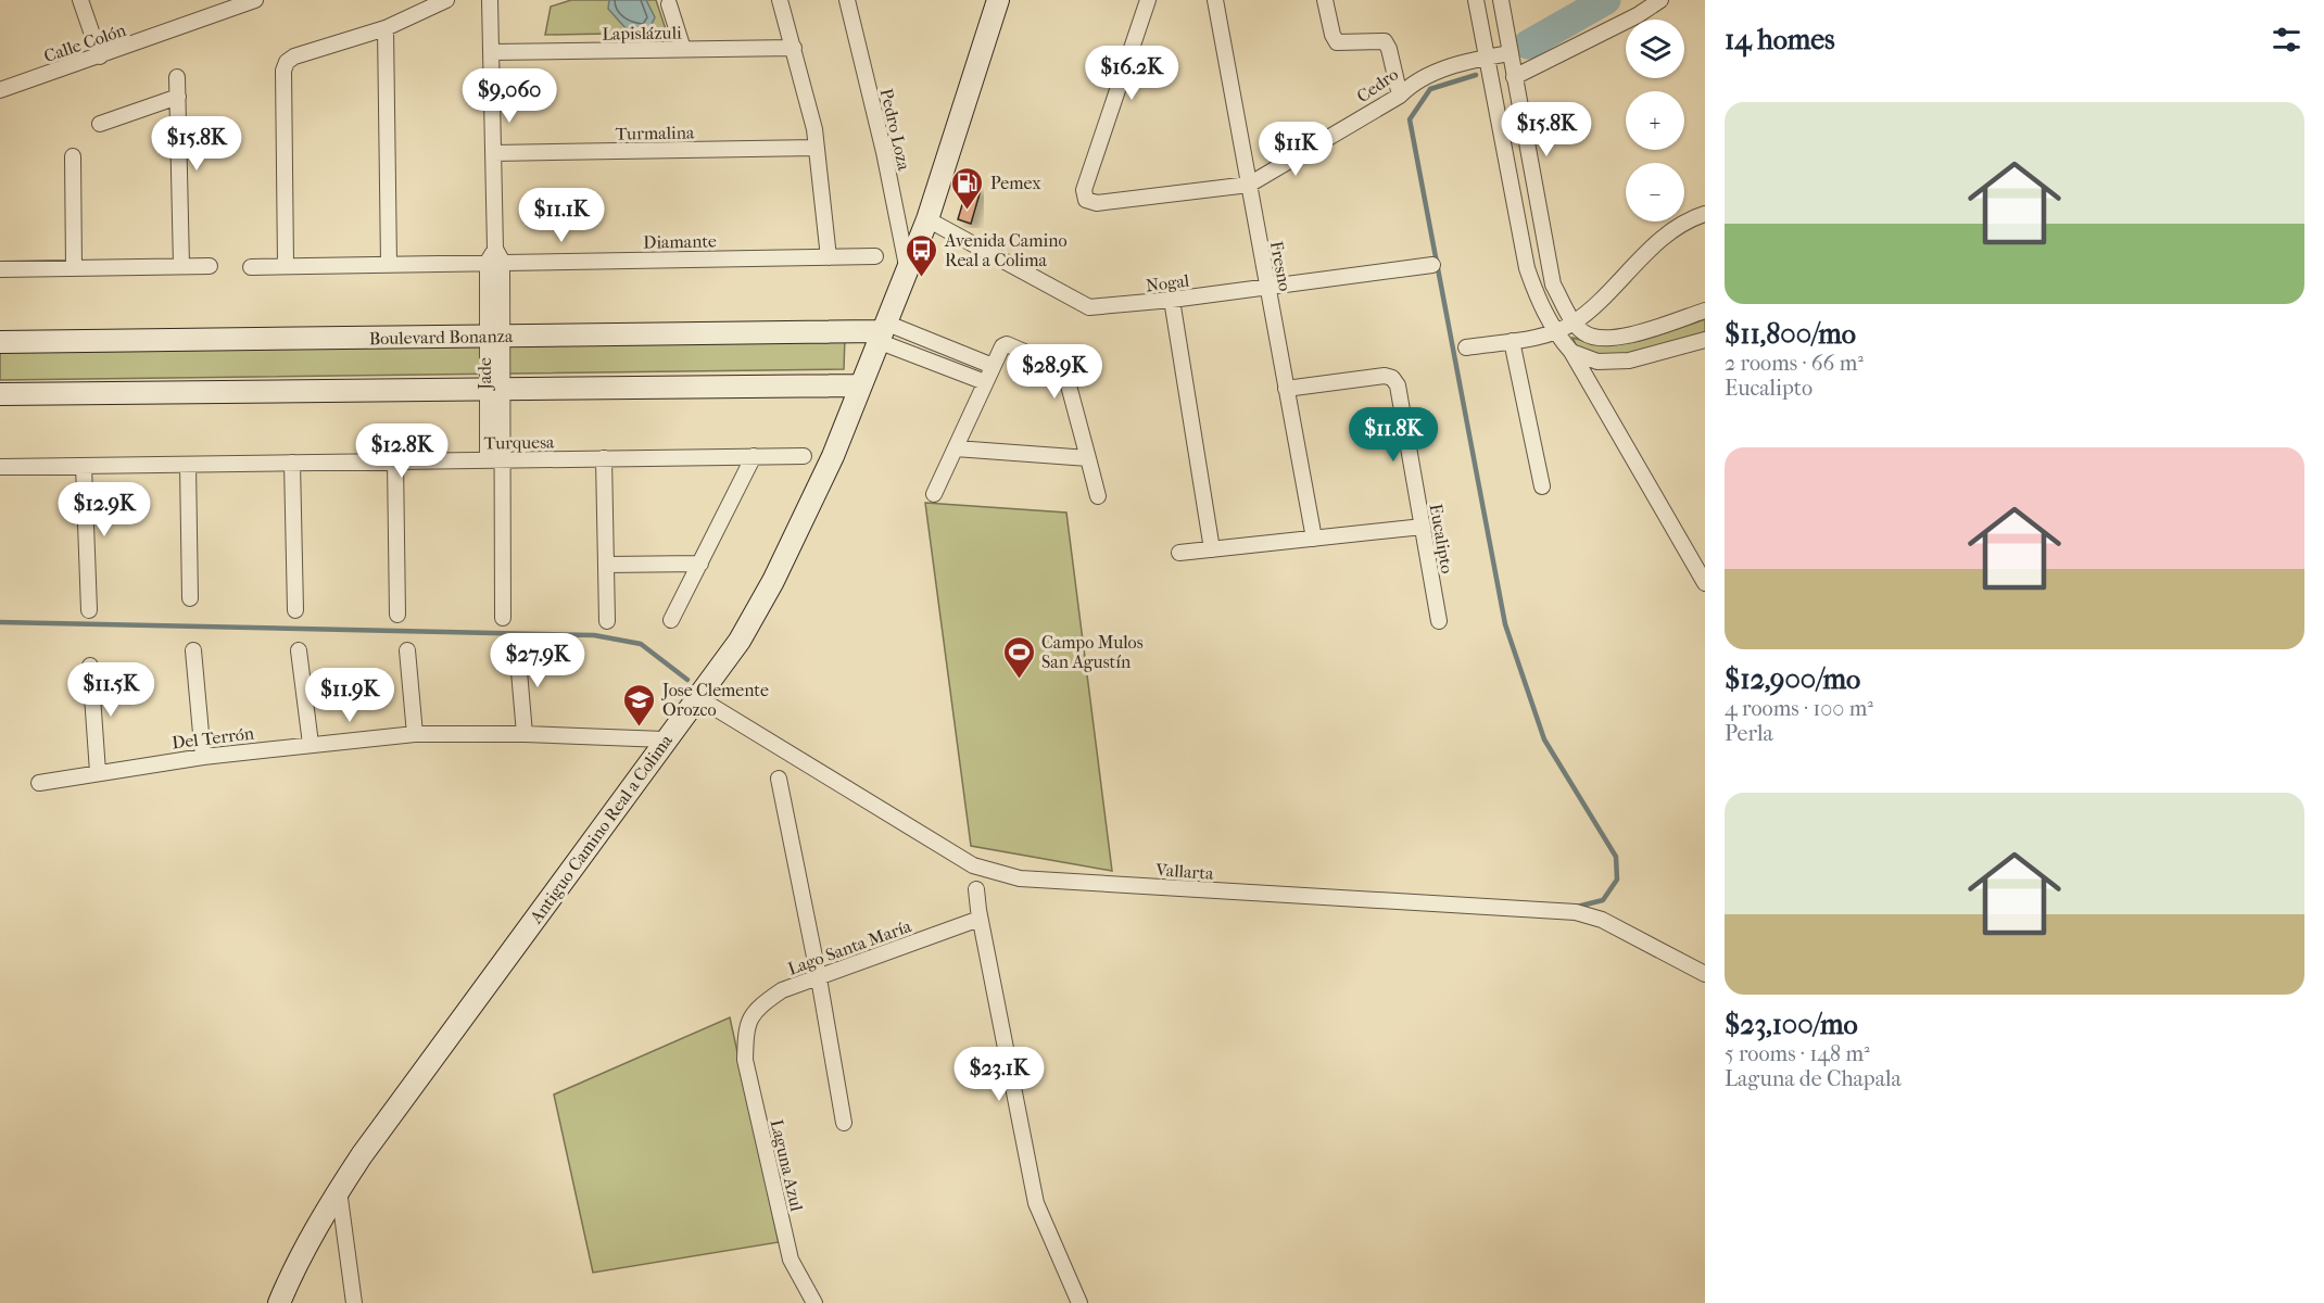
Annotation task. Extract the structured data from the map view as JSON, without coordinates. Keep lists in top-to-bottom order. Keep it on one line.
{"streets":{"street":["Lapislázuli","Calle Colón","Cedro","Pedro Loza","Turmalina","Diamante","Fresno","Nogal","Boulevard Bonanza","Jade","Turquesa","Eucalipto","Del Terrón","Antiguo Camino Real a Colima","Vallarta","Lago Santa María","Laguna Azul"]},"crossings":[["Lapislázuli","Jade"],["Cedro","Fresno"],["Pedro Loza","Antiguo Camino Real a Colima"],["Turmalina","Jade"],["Diamante","Jade"],["Fresno","Nogal"],["Fresno","Eucalipto"],["Nogal","Antiguo Camino Real a Colima"],["Boulevard Bonanza","Jade"],["Boulevard Bonanza","Antiguo Camino Real a Colima"],["Jade","Turquesa"],["Del Terrón","Antiguo Camino Real a Colima"],["Antiguo Camino Real a Colima","Vallarta"],["Lago Santa María","Laguna Azul"]],"places":{"fuel station":["Pemex"],"bus stop":["Avenida Camino Real a Colima"],"sports":["Campo Mulos San Agustín"],"school or university":["Jose Clemente Orozco"]},"page":{"heading":"14 homes","map_buttons":["+","−"],"price":["$16.2K","$9,060","$15.8K","$15.8K","$11K","$11.1K","$28.9K","$11.8K","$12.8K","$12.9K","$27.9K","$11.5K","$11.9K","$23.1K"],"list":[{"name":"$11,800/mo","note":"2 rooms · 66 m² · Eucalipto"},{"name":"$12,900/mo","note":"4 rooms · 100 m² · Perla"},{"name":"$23,100/mo","note":"5 rooms · 148 m² · Laguna de Chapala"}]}}
